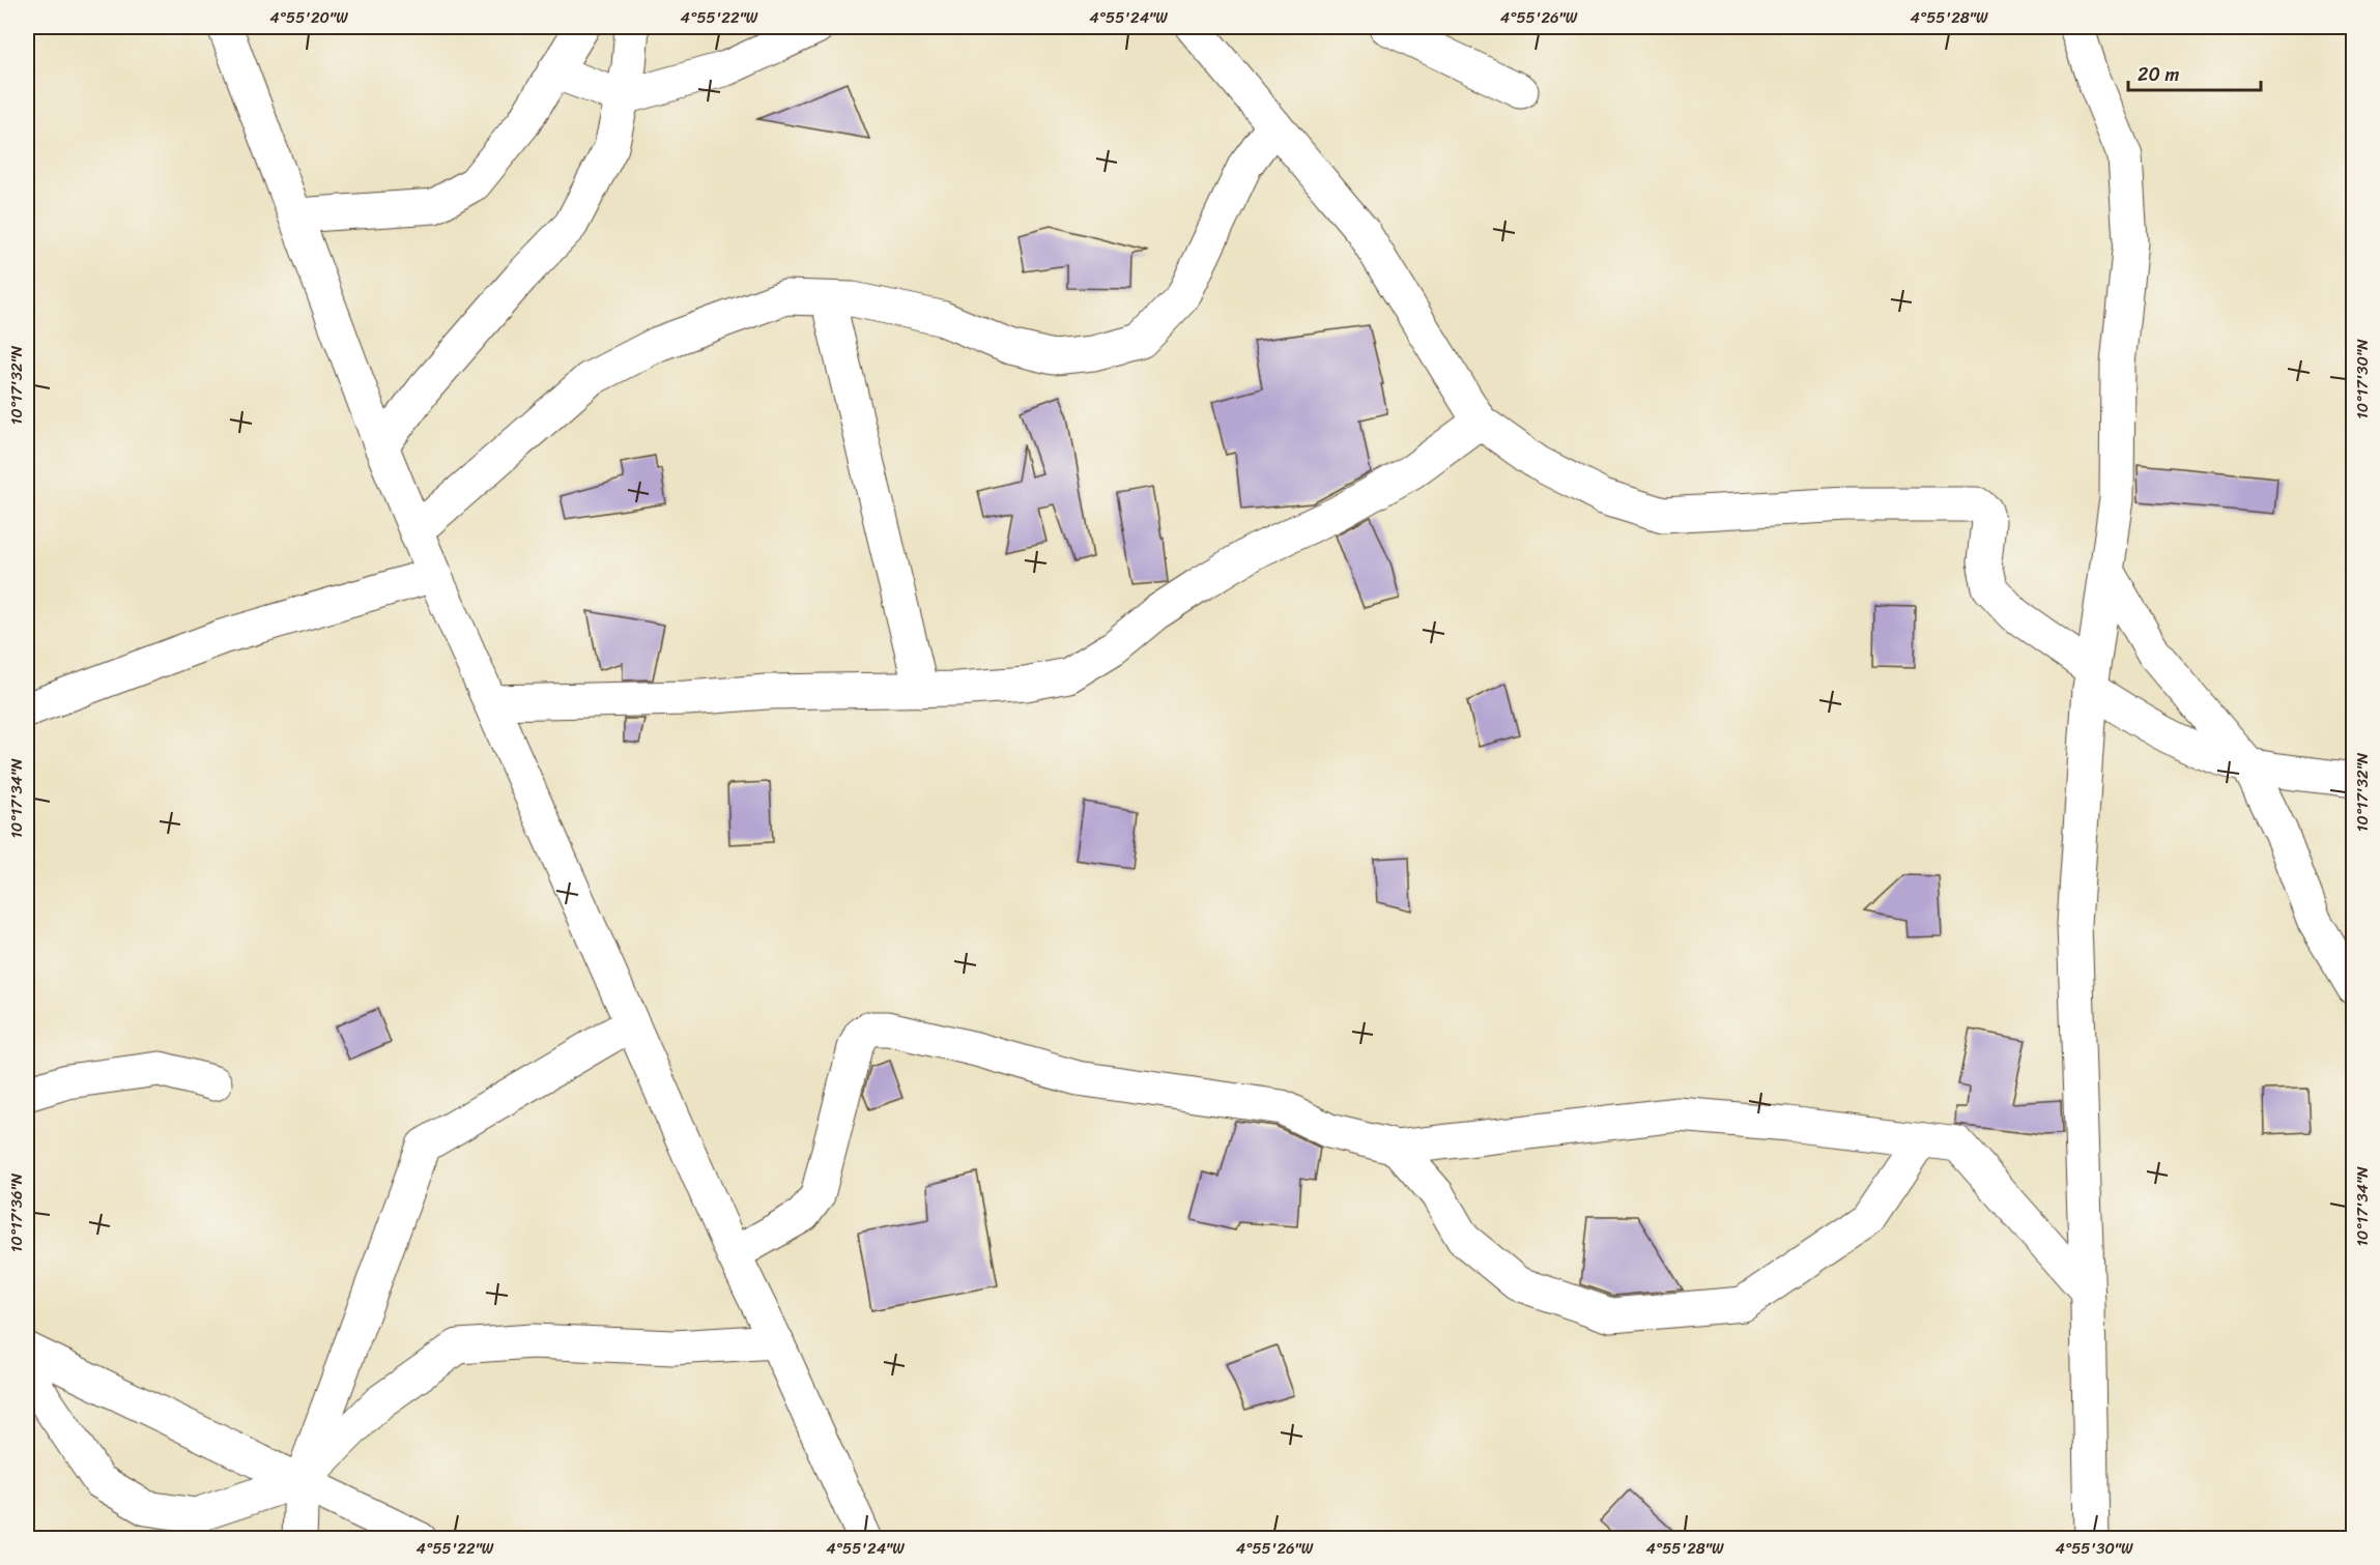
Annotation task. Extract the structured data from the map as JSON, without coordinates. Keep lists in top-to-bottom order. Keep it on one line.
{"scale_bar":"20 m","coordinates":["4°55'20\"W","4°55'22\"W","4°55'24\"W","4°55'26\"W","4°55'28\"W","10°17'30\"N","10°17'32\"N","10°17'34\"N","10°17'36\"N","4°55'30\"W"]}
